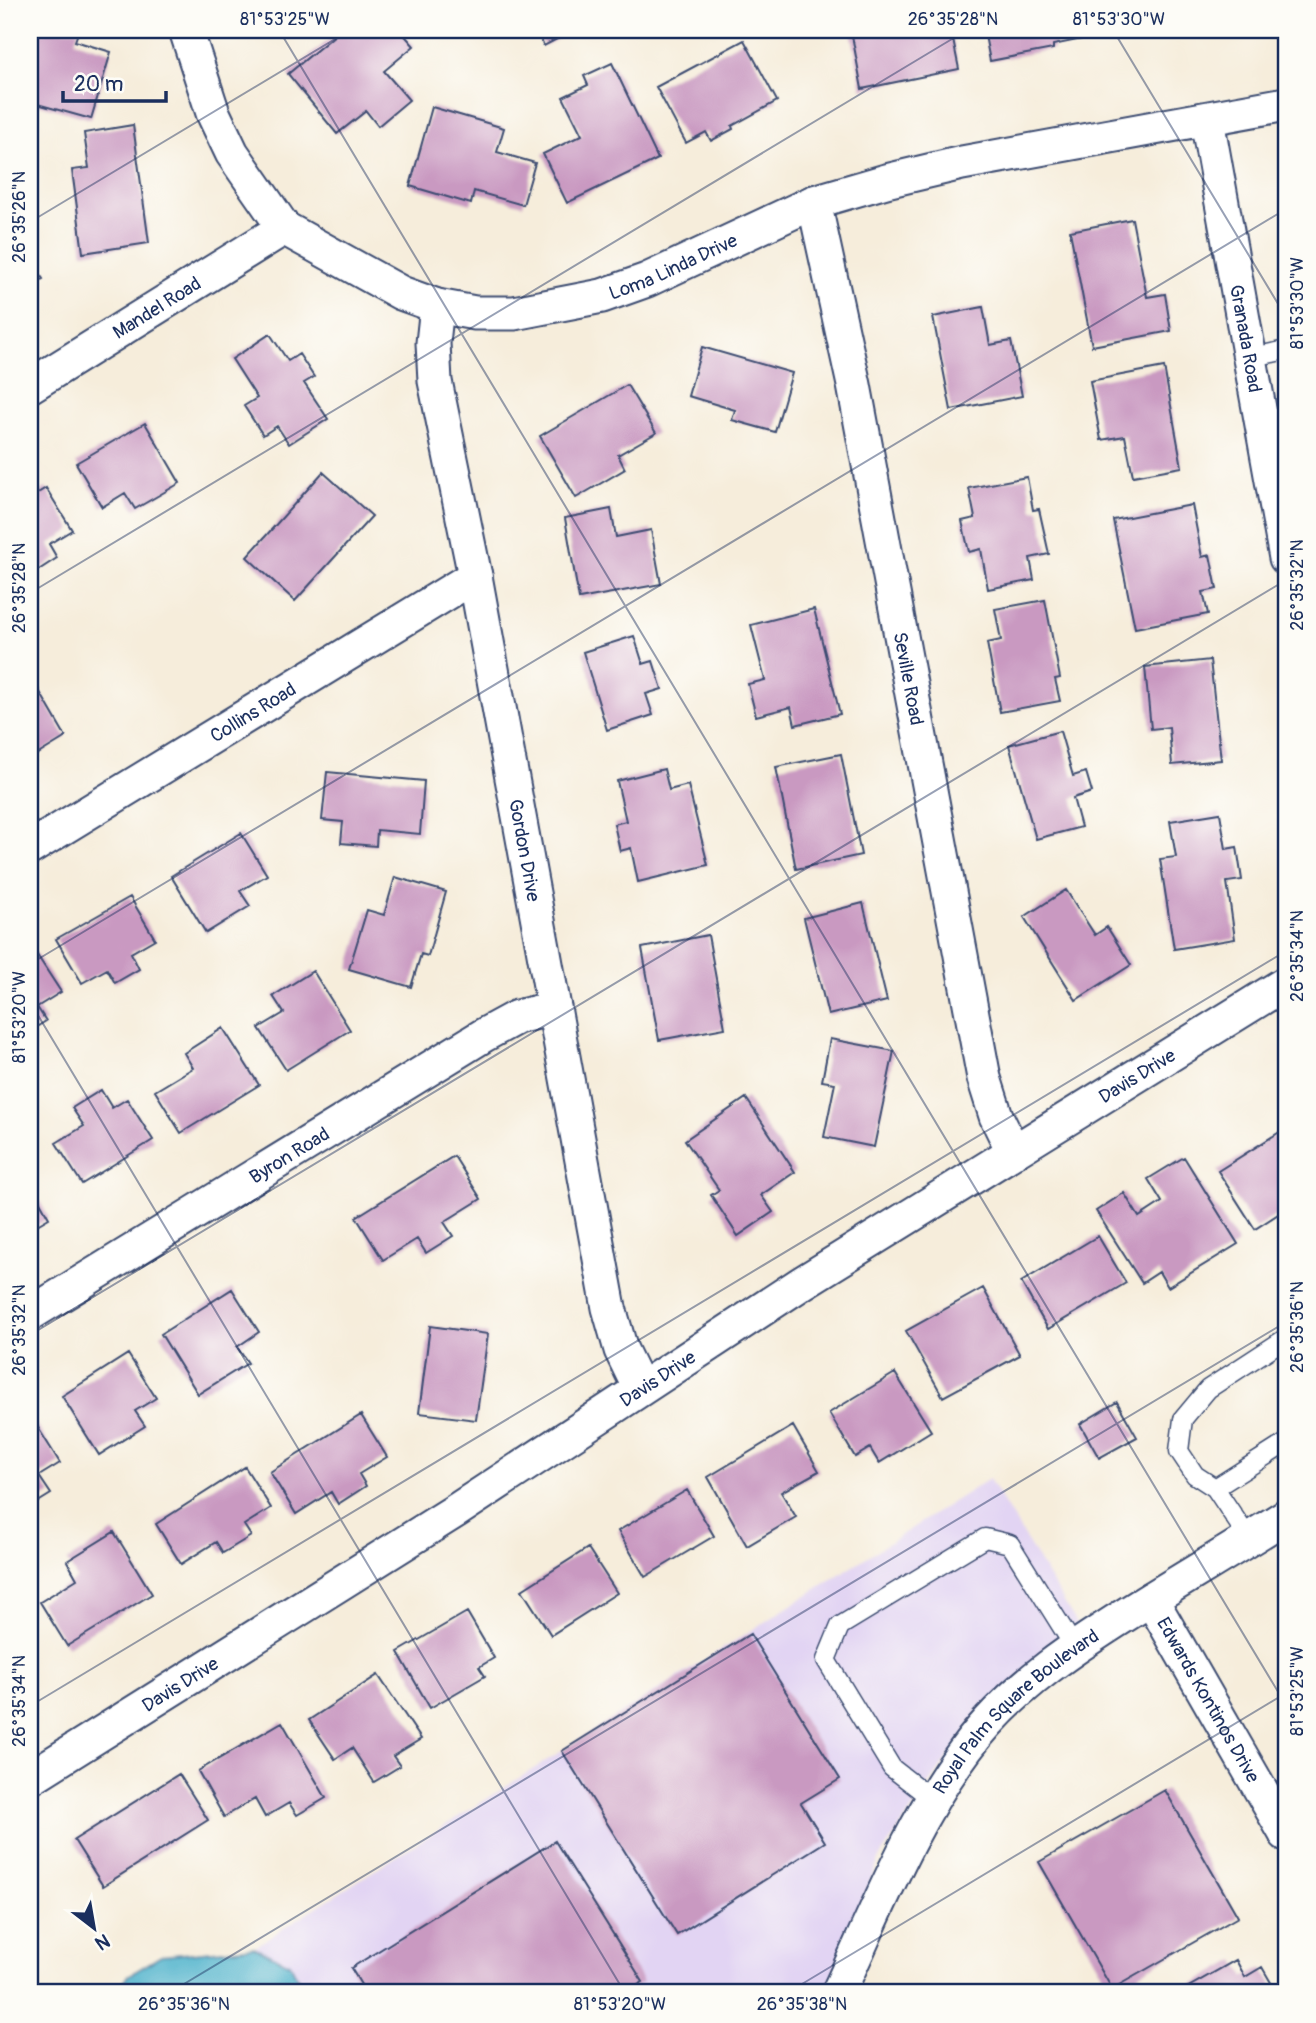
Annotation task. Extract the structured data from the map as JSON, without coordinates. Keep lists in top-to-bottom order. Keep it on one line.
{"streets":{"street":["Loma Linda Drive","Mandel Road","Granada Road","Seville Road","Collins Road","Gordon Drive","Davis Drive","Byron Road","Edwards Kontinos Drive","Royal Palm Square Boulevard"]},"crossings":[["Loma Linda Drive","Mandel Road"],["Loma Linda Drive","Granada Road"],["Loma Linda Drive","Seville Road"],["Loma Linda Drive","Gordon Drive"],["Seville Road","Davis Drive"],["Collins Road","Gordon Drive"],["Gordon Drive","Davis Drive"],["Gordon Drive","Byron Road"],["Edwards Kontinos Drive","Royal Palm Square Boulevard"]],"scale_bar":"20 m","north":"bottom right","coordinates":["81°53'25\"W","26°35'28\"N","81°53'30\"W","26°35'26\"N","26°35'32\"N","26°35'34\"N","81°53'20\"W","26°35'36\"N","26°35'38\"N"]}
